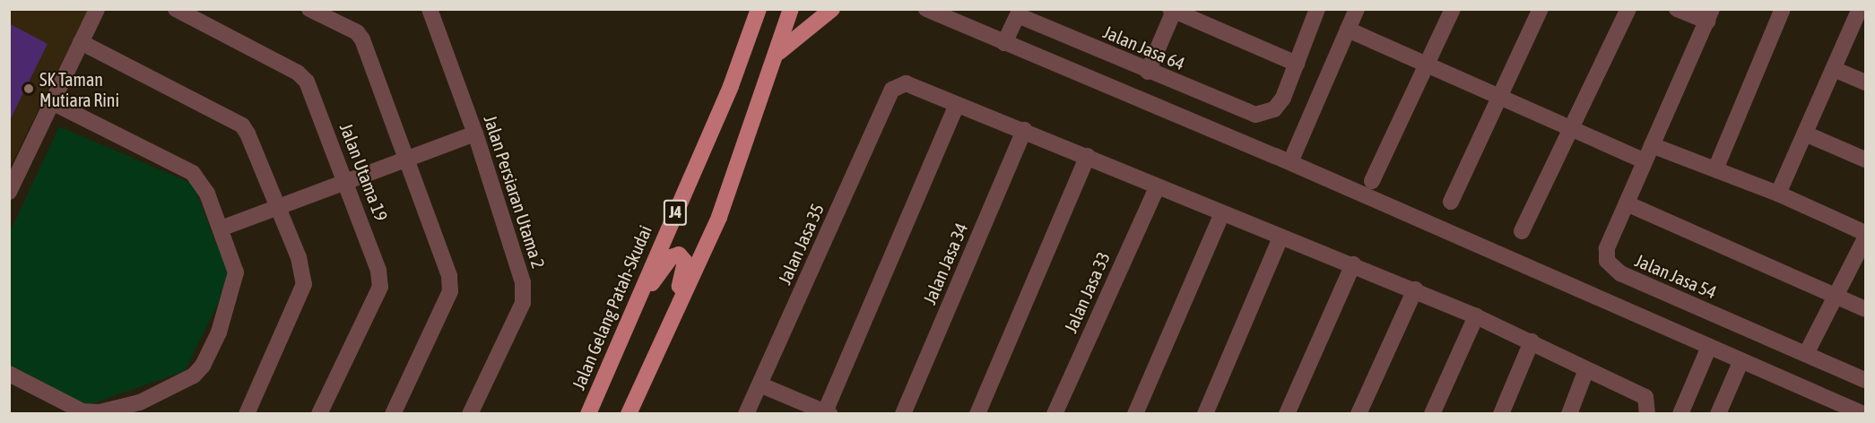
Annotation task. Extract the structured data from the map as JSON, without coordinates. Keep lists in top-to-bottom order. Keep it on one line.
{"streets":{"main road":["J4","Jalan Gelang Patah-Skudai"],"street":["Jalan Jasa 64","Jalan Utama 19","Jalan Persiaran Utama 2","Jalan Jasa 35","Jalan Jasa 34","Jalan Jasa 54","Jalan Jasa 33"]},"places":["SK Taman Mutiara Rini"]}
